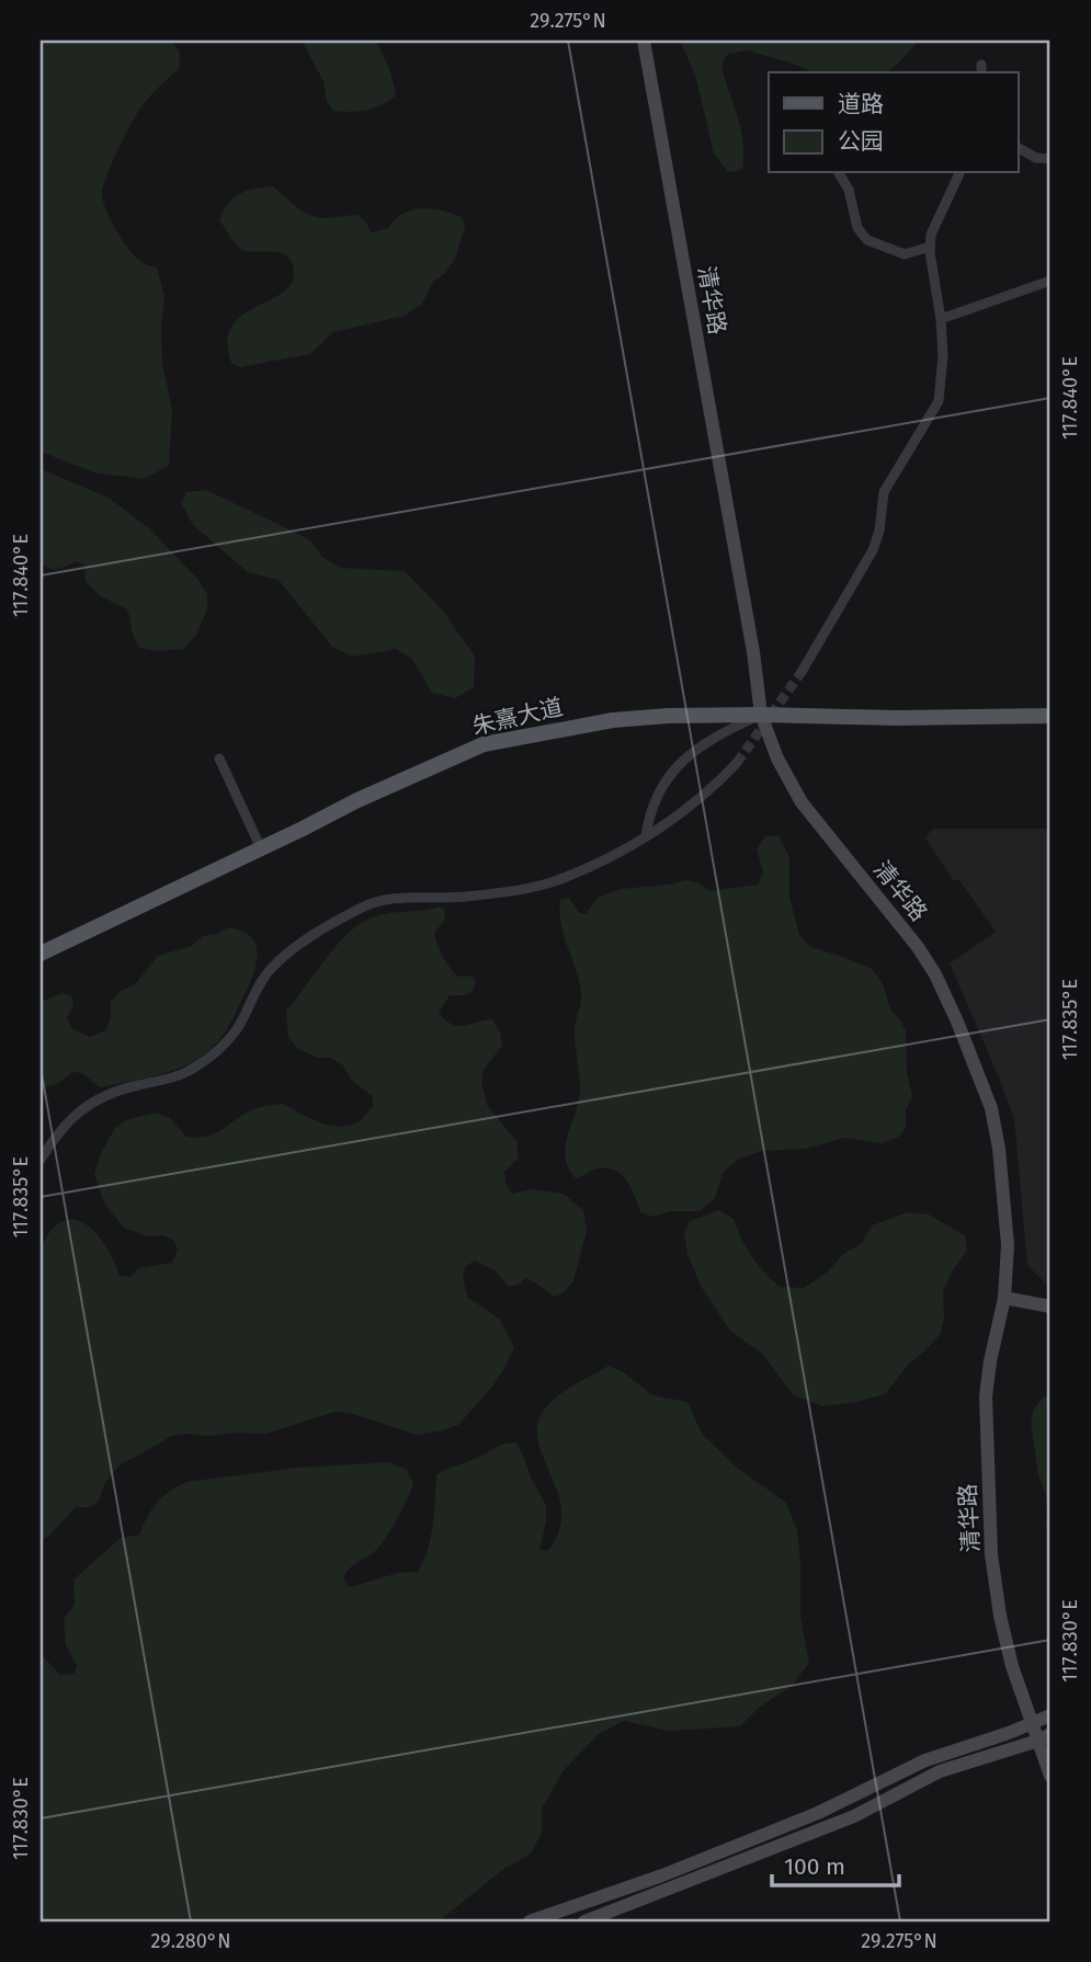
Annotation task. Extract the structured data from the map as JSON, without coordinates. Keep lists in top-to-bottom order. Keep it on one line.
{"streets":{"main road":["清华路","朱熹大道"]},"crossings":[["清华路","朱熹大道"]],"legend":["道路","公园"],"scale_bar":"100 m","coordinates":["29.275°N","117.840°E","117.835°E","117.830°E","29.280°N"]}
